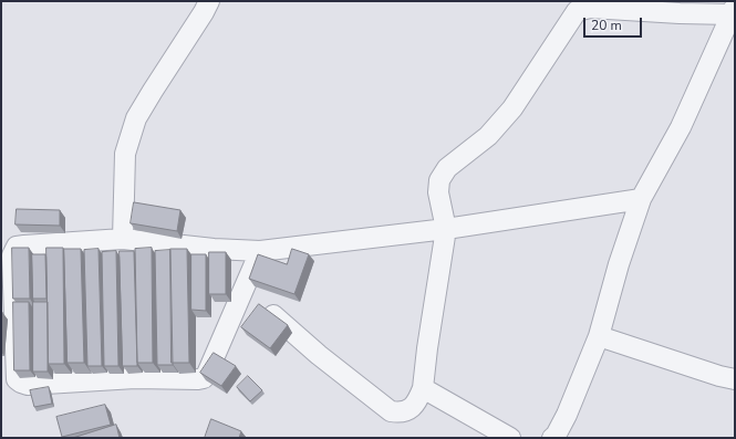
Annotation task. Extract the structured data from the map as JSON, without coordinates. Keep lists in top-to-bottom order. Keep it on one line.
{"scale_bar":"20 m"}
